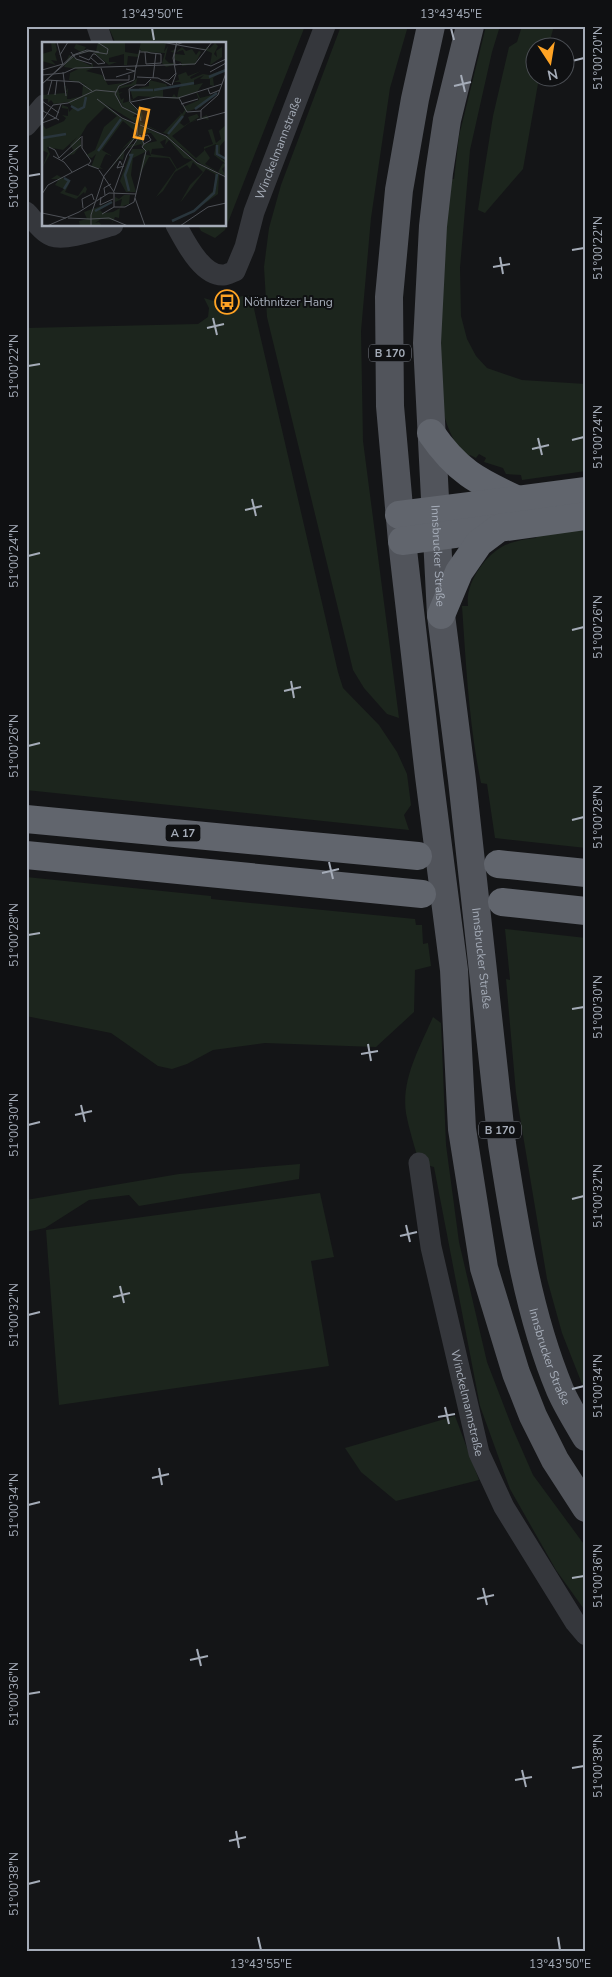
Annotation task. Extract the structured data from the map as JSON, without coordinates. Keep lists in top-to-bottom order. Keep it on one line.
{"streets":{"highway":["A 17"],"main road":["B 170","Innsbrucker Straße"],"street":["Winckelmannstraße"]},"crossings":[["B 170","Innsbrucker Straße"]],"places":{"bus stop":["Nöthnitzer Hang"]},"north":"bottom","coordinates":["13°43'50\"E","13°43'45\"E","51°00'20\"N","51°00'22\"N","51°00'24\"N","51°00'26\"N","51°00'28\"N","51°00'30\"N","51°00'32\"N","51°00'34\"N","51°00'36\"N","51°00'38\"N","13°43'55\"E"]}
